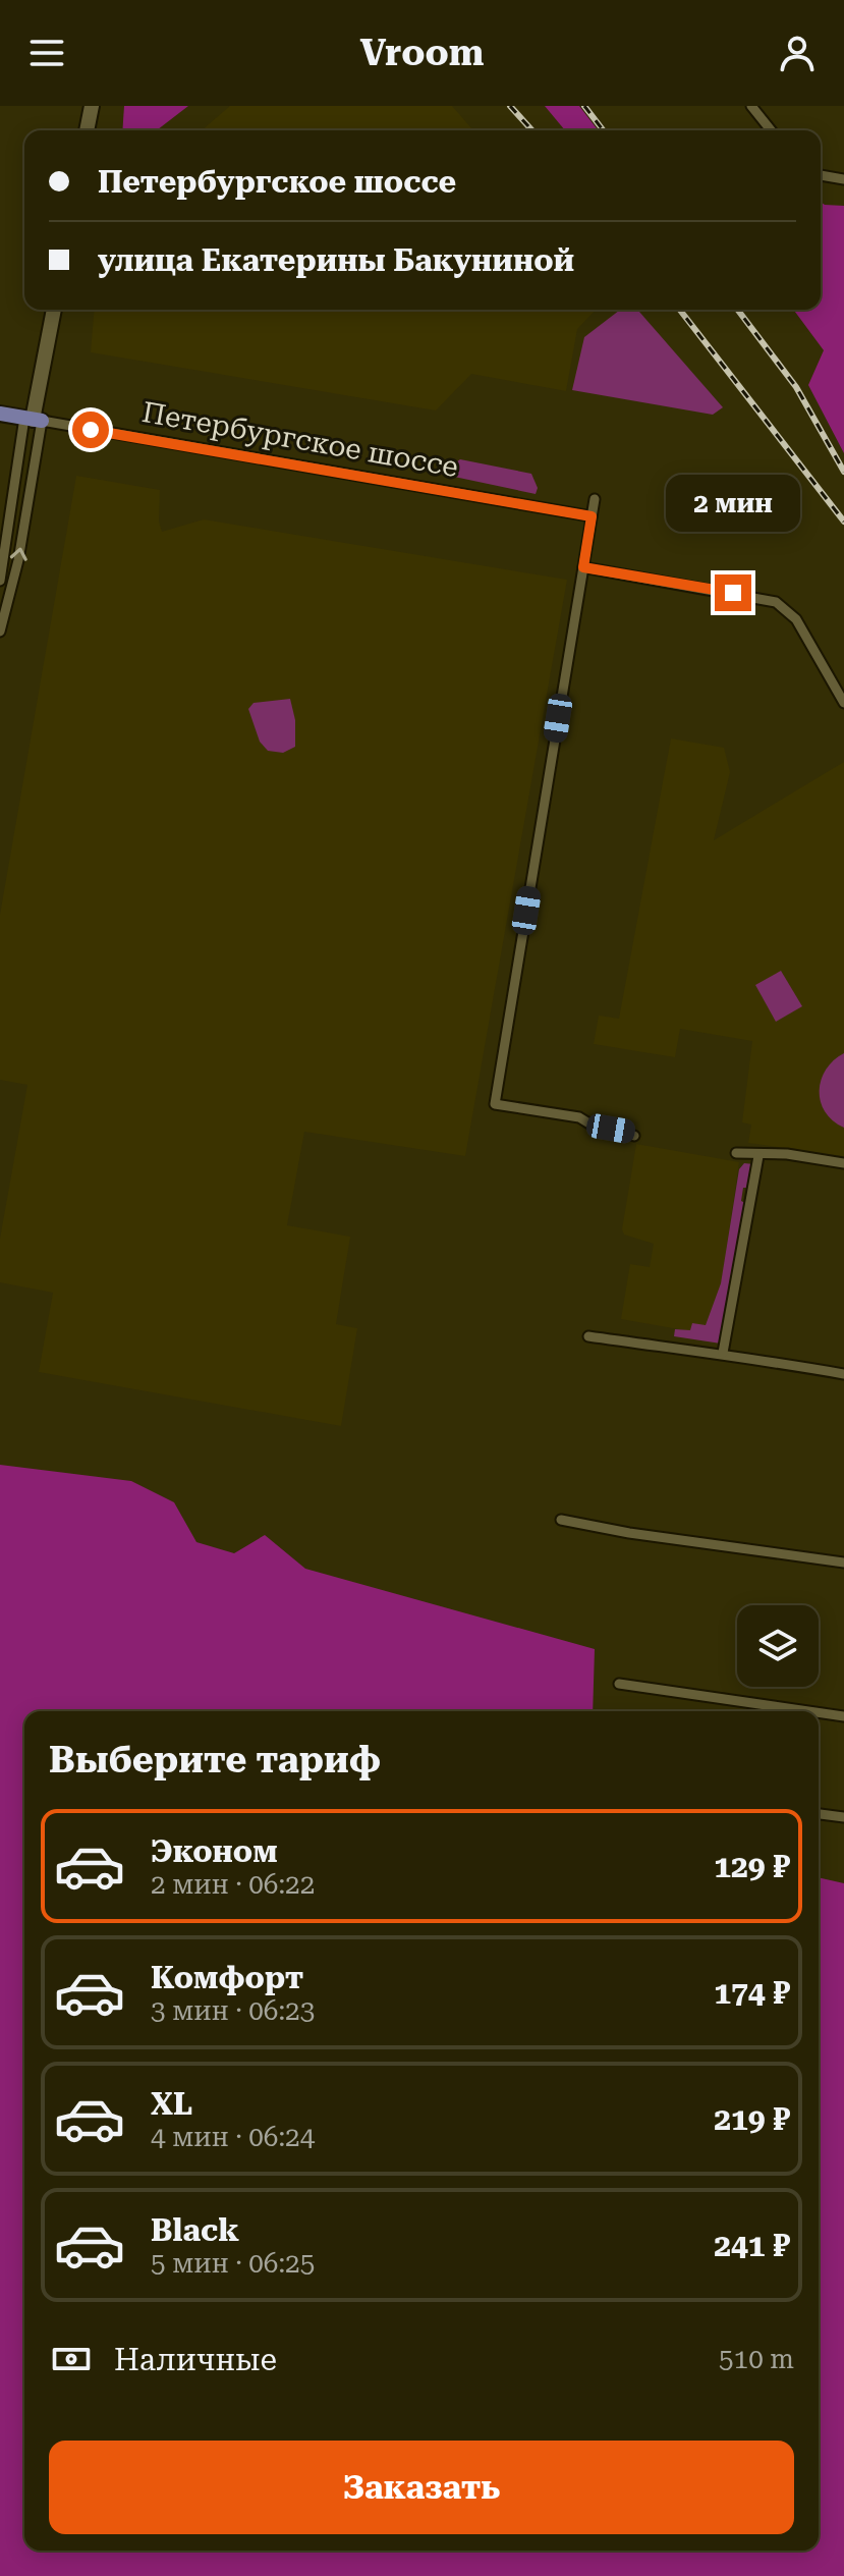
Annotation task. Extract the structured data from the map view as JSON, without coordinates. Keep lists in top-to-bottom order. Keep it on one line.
{"streets":{"main road":["Петербургское шоссе"]},"page":{"header":"Vroom","banner":["Петербургское шоссе","улица Екатерины Бакуниной"],"bubble":"2 мин","heading":"Выберите тариф","list":[{"name":"Эконом","note":"2 мин · 06:22","value":"129 ₽"},{"name":"Комфорт","note":"3 мин · 06:23","value":"174 ₽"},{"name":"XL","note":"4 мин · 06:24","value":"219 ₽"},{"name":"Black","note":"5 мин · 06:25","value":"241 ₽"}],"pay":["Наличные","510 m"],"buttons":"Заказать"}}
